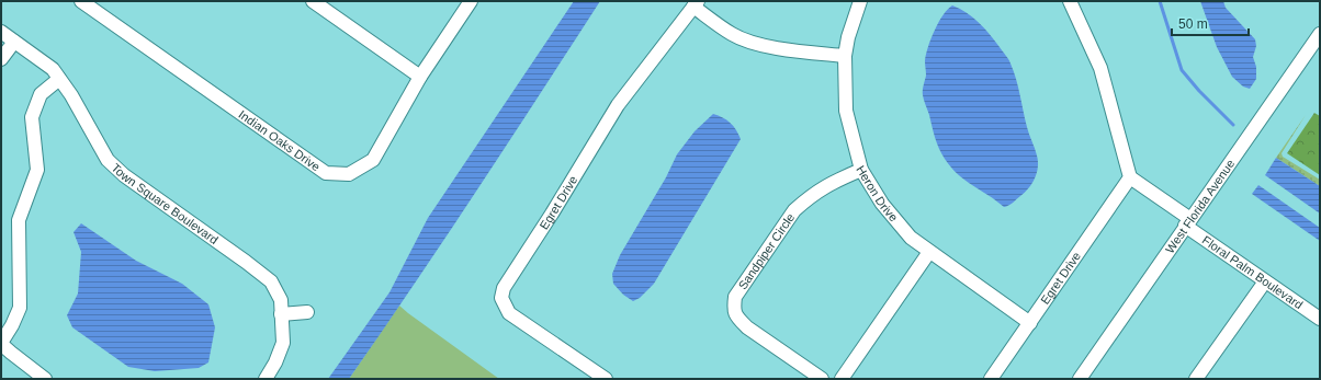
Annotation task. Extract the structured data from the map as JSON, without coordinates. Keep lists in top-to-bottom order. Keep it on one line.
{"streets":{"street":["Indian Oaks Drive","Heron Drive","Town Square Boulevard","Egret Drive","West Florida Avenue","Sandpiper Circle","Floral Palm Boulevard"]},"crossings":[["Heron Drive","Egret Drive"],["Heron Drive","Sandpiper Circle"],["West Florida Avenue","Floral Palm Boulevard"]],"scale_bar":"50 m"}
